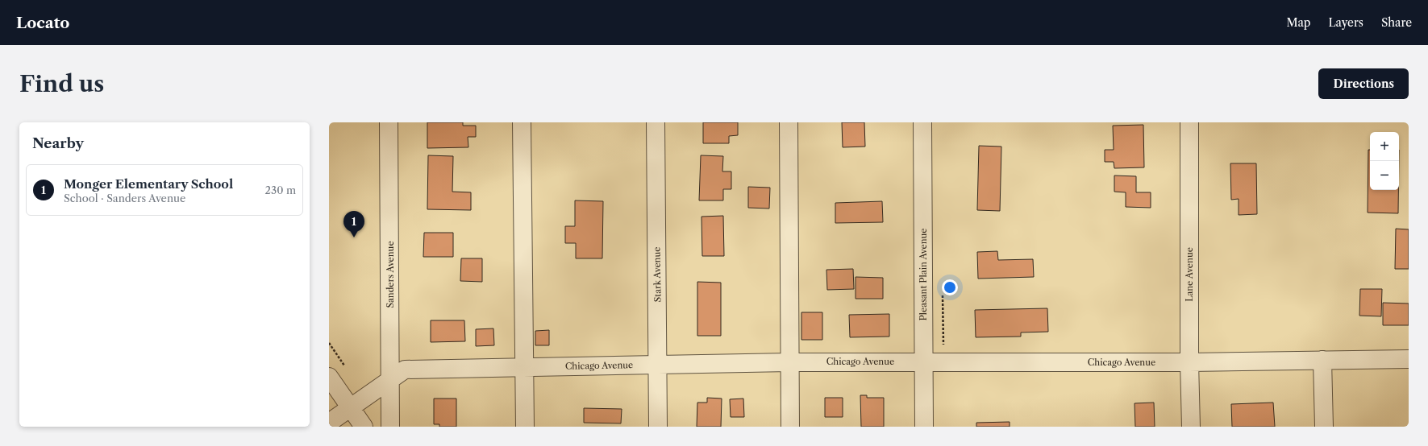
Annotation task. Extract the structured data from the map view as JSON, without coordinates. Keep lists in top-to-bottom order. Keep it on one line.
{"streets":{"street":["Sanders Avenue","Stark Avenue","Pleasant Plain Avenue","Lane Avenue","Chicago Avenue"]},"crossings":[["Sanders Avenue","Chicago Avenue"],["Stark Avenue","Chicago Avenue"],["Pleasant Plain Avenue","Chicago Avenue"],["Lane Avenue","Chicago Avenue"]],"page":{"header":"Locato","nav":["Map","Layers","Share"],"buttons":"Directions","title":"Find us","heading":"Nearby","map_buttons":["+","−"],"list":[{"mark":"1","name":"Monger Elementary School","note":"School · Sanders Avenue","value":"230 m"}],"pins":"1"}}
